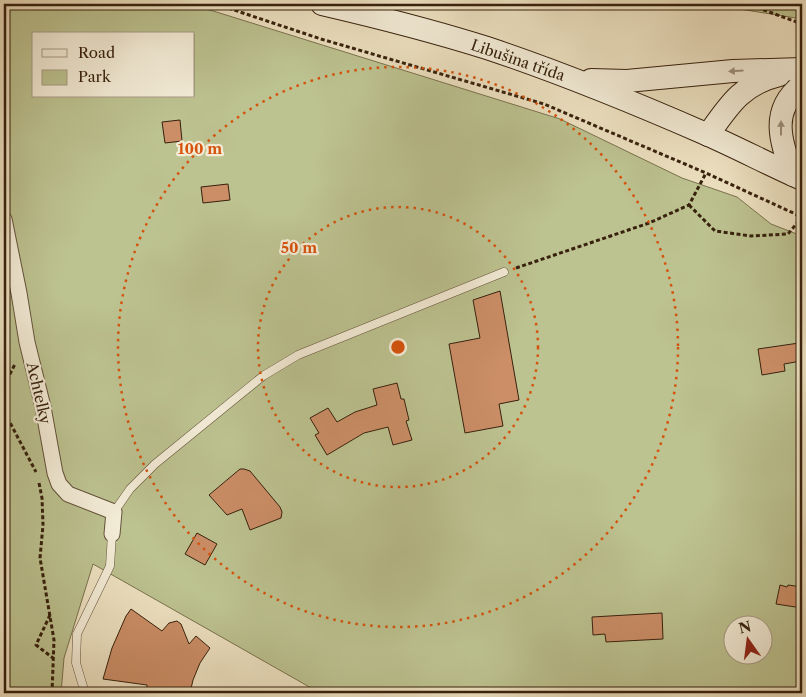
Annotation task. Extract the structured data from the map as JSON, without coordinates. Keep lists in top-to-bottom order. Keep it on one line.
{"streets":{"street":["Libušina třída","Achtelky"]},"legend":["Road","Park"],"north":"top","rings":["100 m","50 m"]}
